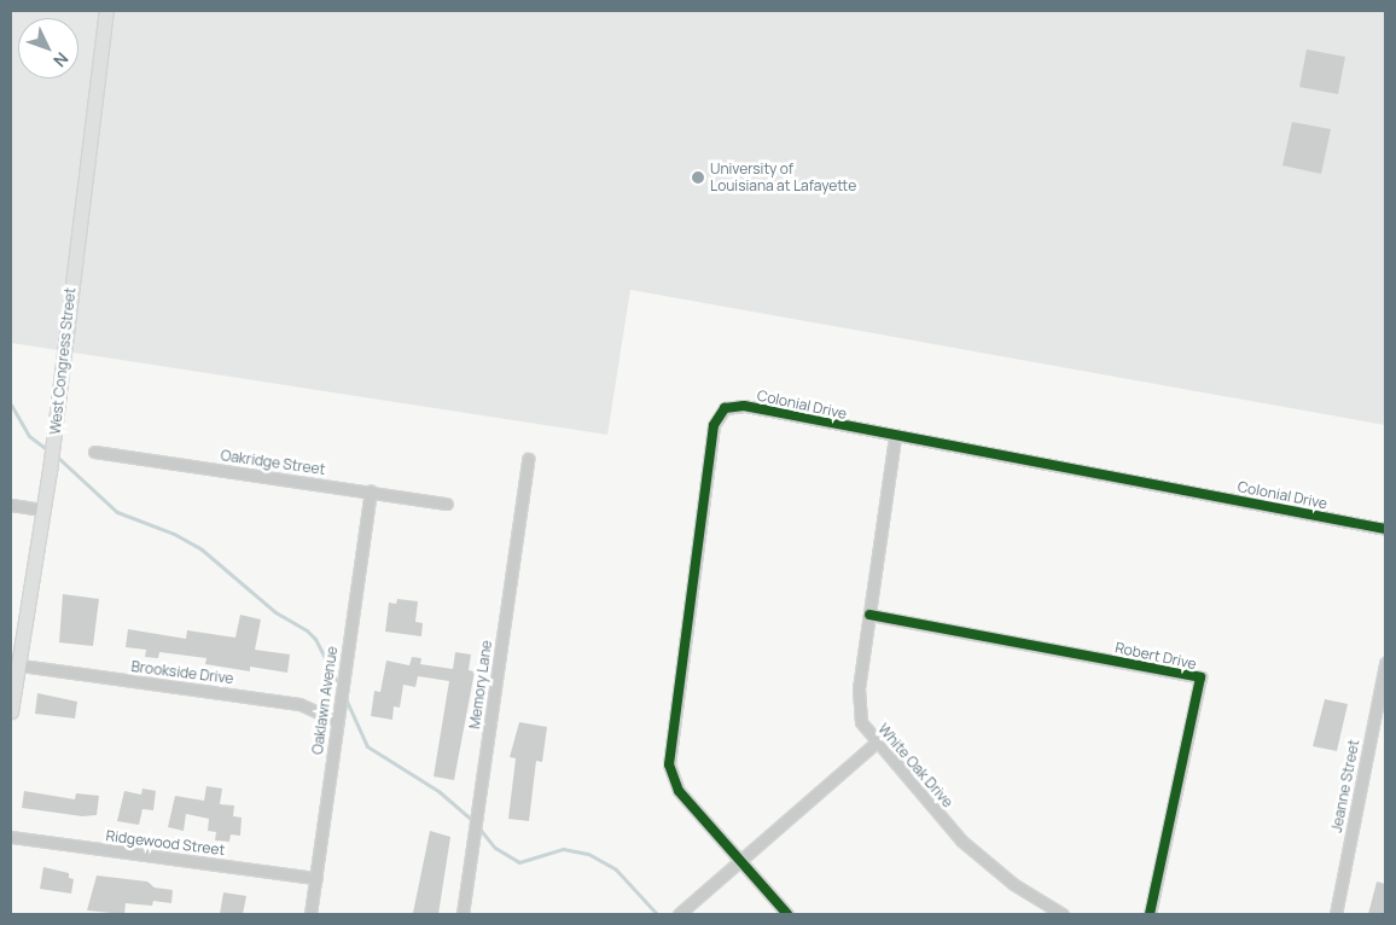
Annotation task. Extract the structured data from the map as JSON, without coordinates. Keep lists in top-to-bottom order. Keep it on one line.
{"streets":{"main road":["West Congress Street"],"street":["Colonial Drive","Oakridge Street","Robert Drive","Brookside Drive","Memory Lane","Oaklawn Avenue","White Oak Drive","Jeanne Street","Ridgewood Street"]},"crossings":[["West Congress Street","Brookside Drive"],["Colonial Drive","White Oak Drive"],["Oakridge Street","Oaklawn Avenue"],["Robert Drive","White Oak Drive"],["Brookside Drive","Oaklawn Avenue"],["Oaklawn Avenue","Ridgewood Street"]],"places":["University of Louisiana at Lafayette"],"north":"bottom right"}
